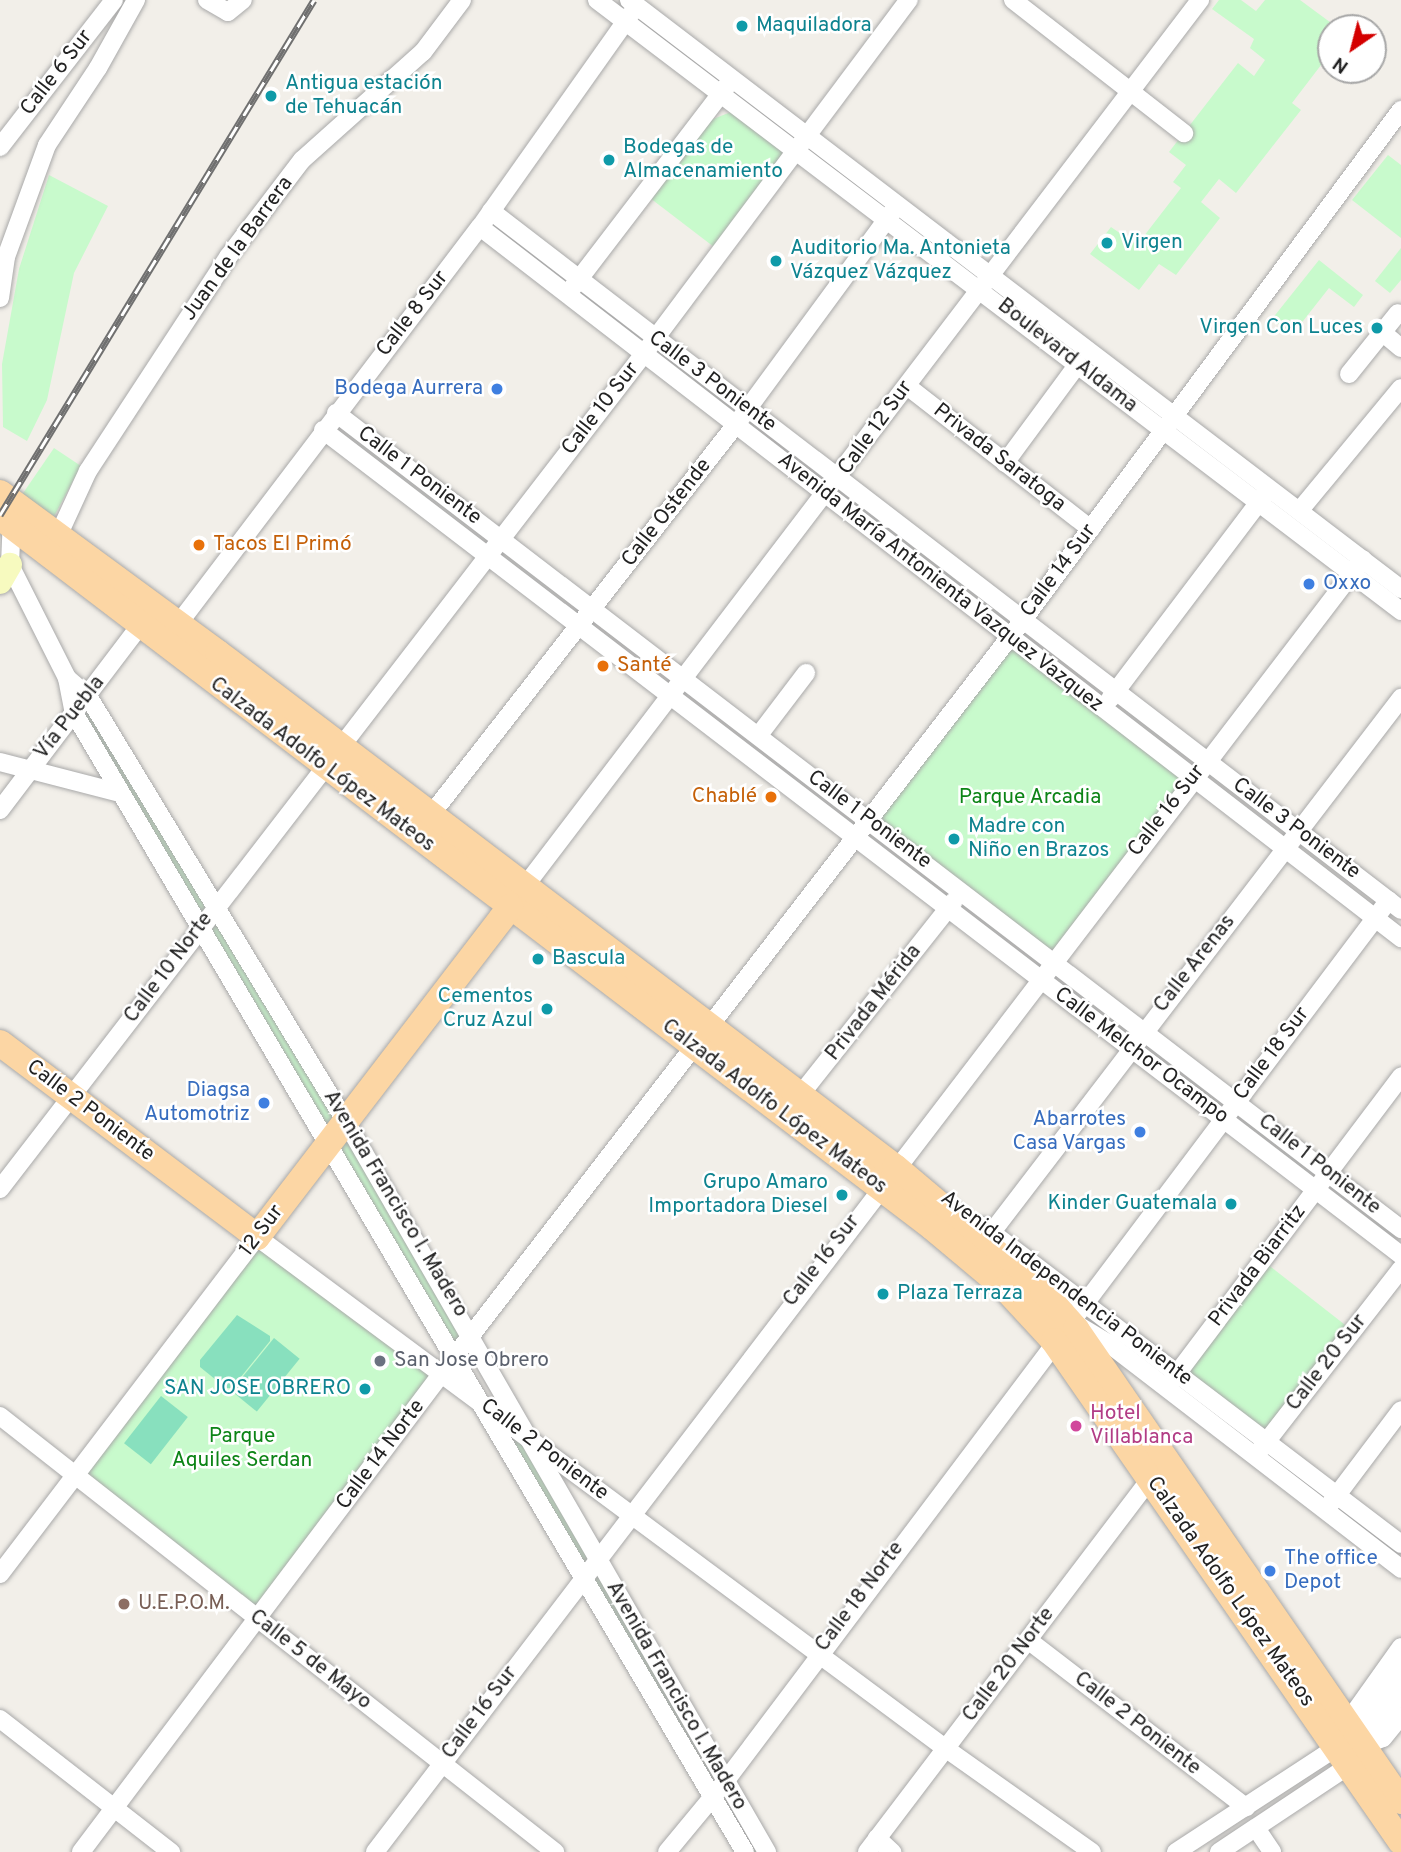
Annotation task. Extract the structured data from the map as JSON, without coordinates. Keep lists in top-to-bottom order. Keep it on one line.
{"streets":{"main road":["Calzada Adolfo López Mateos","Calle 2 Poniente","12 Sur"],"street":["Calle 6 Sur","Juan de la Barrera","Calle 8 Sur","Boulevard Aldama","Calle 3 Poniente","Calle 10 Sur","Calle 12 Sur","Privada Saratoga","Calle 1 Poniente","Calle Ostende","Calle 14 Sur","Avenida María Antonienta Vazquez Vazquez","Vía Puebla","Calle 16 Sur","Calle Arenas","Calle 10 Norte","Privada Mérida","Calle 18 Sur","Calle Melchor Ocampo","Avenida Francisco I. Madero","Privada Biarritz","Avenida Independencia Poniente","Calle 20 Sur","Calle 14 Norte","Calle 18 Norte","Calle 5 de Mayo","Calle 20 Norte"]},"crossings":[["Juan de la Barrera","Calzada Adolfo López Mateos"],["Calle 8 Sur","Boulevard Aldama"],["Calle 8 Sur","Calle 3 Poniente"],["Calle 8 Sur","Calle 1 Poniente"],["Calle 8 Sur","Avenida María Antonienta Vazquez Vazquez"],["Calle 8 Sur","Calzada Adolfo López Mateos"],["Boulevard Aldama","Calle 10 Sur"],["Boulevard Aldama","Calle 12 Sur"],["Boulevard Aldama","Calle Ostende"],["Boulevard Aldama","Calle 14 Sur"],["Boulevard Aldama","Calle 16 Sur"],["Calle 3 Poniente","Calle 10 Sur"],["Calle 3 Poniente","Calle 12 Sur"],["Calle 3 Poniente","Calle Ostende"],["Calle 3 Poniente","Calle 14 Sur"],["Calle 3 Poniente","Calle 16 Sur"],["Calle 3 Poniente","Calle Arenas"],["Calle 3 Poniente","Calle 18 Sur"],["Calle 10 Sur","Calle 1 Poniente"],["Calle 10 Sur","Avenida María Antonienta Vazquez Vazquez"],["Calle 10 Sur","Calzada Adolfo López Mateos"],["Calle 10 Sur","Calle 10 Norte"],["Calle 12 Sur","Privada Saratoga"],["Calle 12 Sur","Calle 1 Poniente"],["Calle 12 Sur","Avenida María Antonienta Vazquez Vazquez"],["Calle 12 Sur","Calzada Adolfo López Mateos"],["Calle 12 Sur","12 Sur"],["Privada Saratoga","Calle 14 Sur"],["Calle 1 Poniente","Calle Ostende"],["Calle 1 Poniente","Calle 14 Sur"],["Calle 1 Poniente","Calle 16 Sur"],["Calle 1 Poniente","Calle Arenas"],["Calle 1 Poniente","Privada Mérida"],["Calle 1 Poniente","Calle 18 Sur"],["Calle 1 Poniente","Calle Melchor Ocampo"],["Calle 1 Poniente","Privada Biarritz"],["Calle Ostende","Avenida María Antonienta Vazquez Vazquez"],["Calle Ostende","Calzada Adolfo López Mateos"],["Calle 14 Sur","Avenida María Antonienta Vazquez Vazquez"],["Calle 14 Sur","Calzada Adolfo López Mateos"],["Calle 14 Sur","Calle 14 Norte"],["Avenida María Antonienta Vazquez Vazquez","Calle 16 Sur"],["Avenida María Antonienta Vazquez Vazquez","Calle Arenas"],["Avenida María Antonienta Vazquez Vazquez","Calle 18 Sur"],["Vía Puebla","Calzada Adolfo López Mateos"],["Vía Puebla","Avenida Francisco I. Madero"],["Calzada Adolfo López Mateos","Calle 16 Sur"],["Calzada Adolfo López Mateos","Calle 10 Norte"],["Calzada Adolfo López Mateos","Privada Mérida"],["Calzada Adolfo López Mateos","Calle 18 Sur"],["Calzada Adolfo López Mateos","Avenida Francisco I. Madero"],["Calzada Adolfo López Mateos","12 Sur"],["Calzada Adolfo López Mateos","Avenida Independencia Poniente"],["Calzada Adolfo López Mateos","Calle 14 Norte"],["Calzada Adolfo López Mateos","Calle 18 Norte"],["Calzada Adolfo López Mateos","Calle 20 Norte"],["Calle 16 Sur","Calle Melchor Ocampo"],["Calle 16 Sur","Calle 2 Poniente"],["Calle 16 Sur","Avenida Francisco I. Madero"],["Calle 16 Sur","Avenida Independencia Poniente"],["Calle 16 Sur","Calle 5 de Mayo"],["Calle Arenas","Calle Melchor Ocampo"],["Calle Arenas","Avenida Independencia Poniente"],["Calle 10 Norte","Calle 2 Poniente"],["Calle 10 Norte","Avenida Francisco I. Madero"],["Privada Mérida","Calle Melchor Ocampo"],["Calle 18 Sur","Calle Melchor Ocampo"],["Calle 18 Sur","Avenida Independencia Poniente"],["Calle 18 Sur","Calle 18 Norte"],["Calle Melchor Ocampo","Privada Biarritz"],["Calle 2 Poniente","Avenida Francisco I. Madero"],["Calle 2 Poniente","12 Sur"],["Calle 2 Poniente","Calle 14 Norte"],["Calle 2 Poniente","Calle 18 Norte"],["Calle 2 Poniente","Calle 20 Norte"],["Avenida Francisco I. Madero","12 Sur"],["Avenida Francisco I. Madero","Calle 14 Norte"],["Avenida Francisco I. Madero","Calle 18 Norte"],["12 Sur","Calle 5 de Mayo"],["Privada Biarritz","Avenida Independencia Poniente"],["Avenida Independencia Poniente","Calle 20 Sur"],["Avenida Independencia Poniente","Calle 18 Norte"],["Calle 14 Norte","Calle 5 de Mayo"]],"parks":["Parque Arcadia","Parque Aquiles Serdan"],"places":["Maquiladora","Antigua estación de Tehuacán","Bodegas de Almacenamiento","Virgen","Auditorio Ma. Antonieta Vázquez Vázquez","Virgen Con Luces","Bodega Aurrera","Tacos El Primó","Oxxo","Santé","Chablé","Madre con Niño en Brazos","Bascula","Cementos Cruz Azul","Diagsa Automotriz","Abarrotes Casa Vargas","Grupo Amaro Importadora Diesel","Kinder Guatemala","Plaza Terraza","San Jose Obrero","SAN JOSE OBRERO","Hotel Villablanca","The office Depot","U.E.P.O.M."],"north":"bottom left"}
